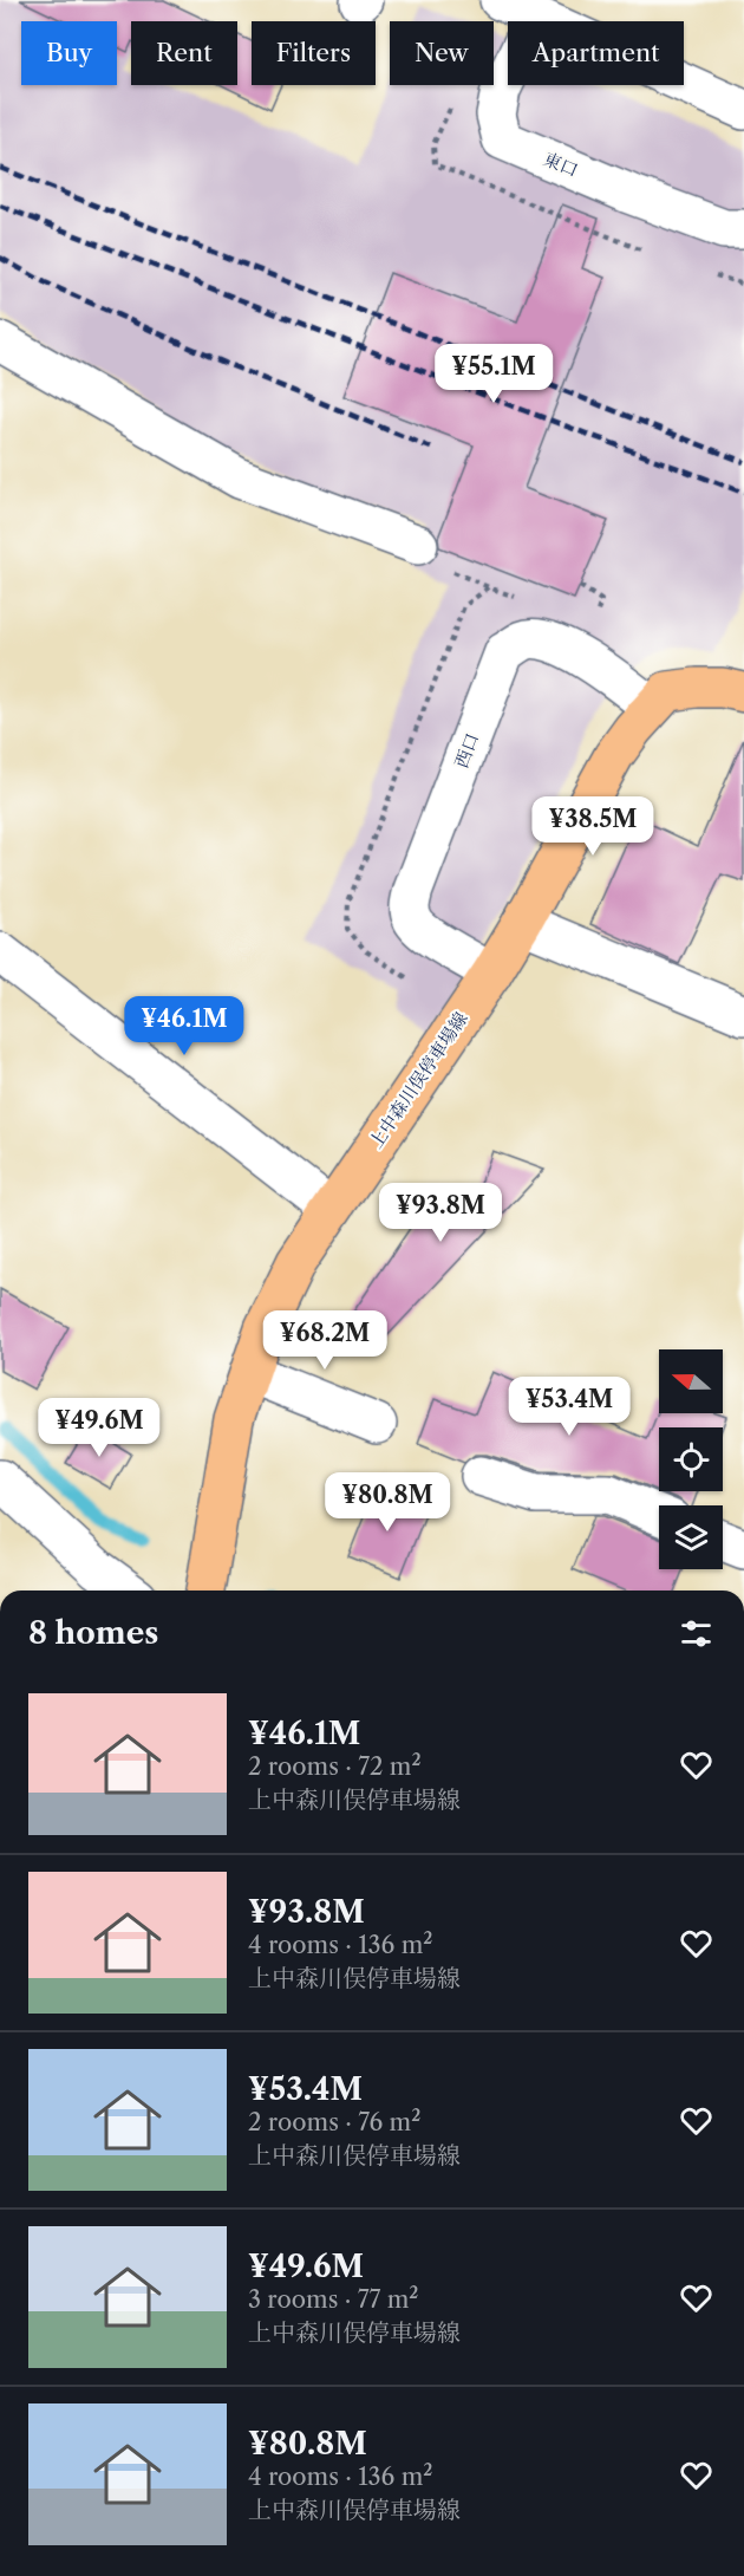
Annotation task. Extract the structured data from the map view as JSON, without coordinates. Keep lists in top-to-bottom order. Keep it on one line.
{"streets":{"main road":["上中森川俣停車場線"],"street":["東口","西口"]},"crossings":[["西口","上中森川俣停車場線"]],"north":"left","page":{"chip":["Buy","Rent","Filters","New","Apartment"],"price":["¥55.1M","¥38.5M","¥46.1M","¥93.8M","¥68.2M","¥53.4M","¥49.6M","¥80.8M"],"heading":"8 homes","list":[{"name":"¥46.1M","note":"2 rooms · 72 m² · 上中森川俣停車場線"},{"name":"¥93.8M","note":"4 rooms · 136 m² · 上中森川俣停車場線"},{"name":"¥53.4M","note":"2 rooms · 76 m² · 上中森川俣停車場線"},{"name":"¥49.6M","note":"3 rooms · 77 m² · 上中森川俣停車場線"},{"name":"¥80.8M","note":"4 rooms · 136 m² · 上中森川俣停車場線"}]}}
